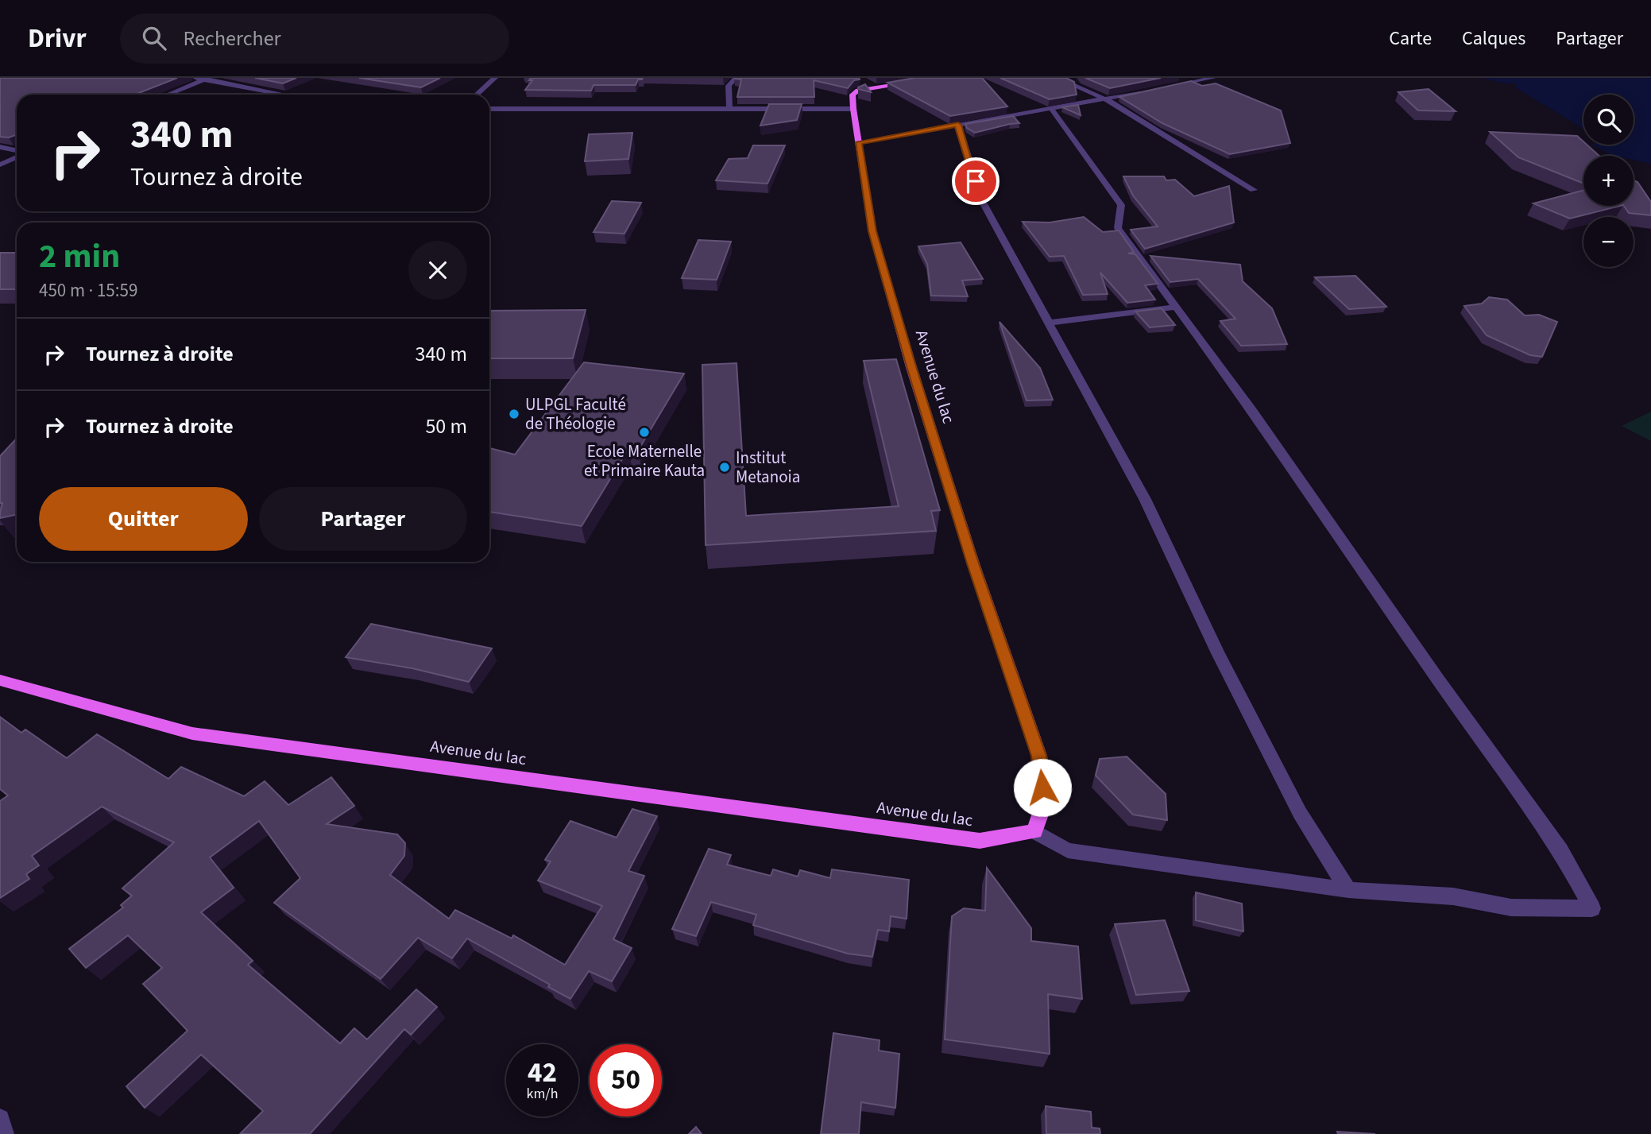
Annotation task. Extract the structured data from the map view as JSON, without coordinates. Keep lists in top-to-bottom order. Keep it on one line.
{"streets":{"main road":["Avenue du lac"]},"places":["ULPGL Faculté de Théologie","Ecole Maternelle et Primaire Kauta","Institut Metanoia"],"page":{"header":"Drivr","search":"Rechercher","nav":["Carte","Calques","Partager"],"map_buttons":["+","−"],"turn":["340 m","Tournez à droite"],"heading":["2 min","450 m · 15:59"],"list":[{"name":"Tournez à droite","value":"340 m"},{"name":"Tournez à droite","value":"50 m"}],"buttons":["Quitter","Partager"],"speed":"42 km/h","limit":"50"}}
